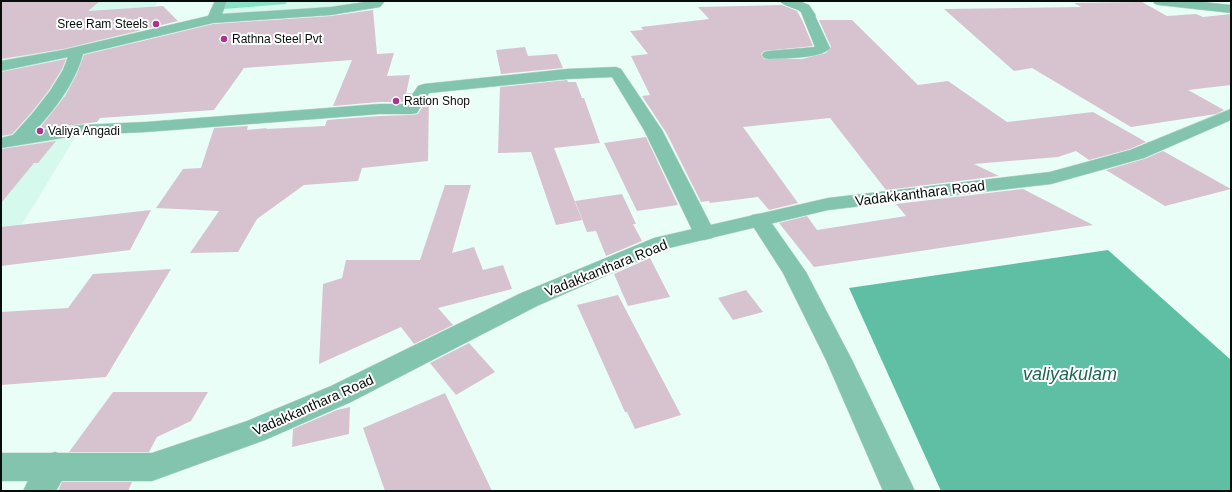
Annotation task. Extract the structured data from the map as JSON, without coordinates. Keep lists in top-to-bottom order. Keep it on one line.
{"streets":{"street":["Vadakkanthara Road"]},"water":["valiyakulam"],"places":["Sree Ram Steels","Rathna Steel Pvt","Ration Shop","Valiya Angadi"]}
